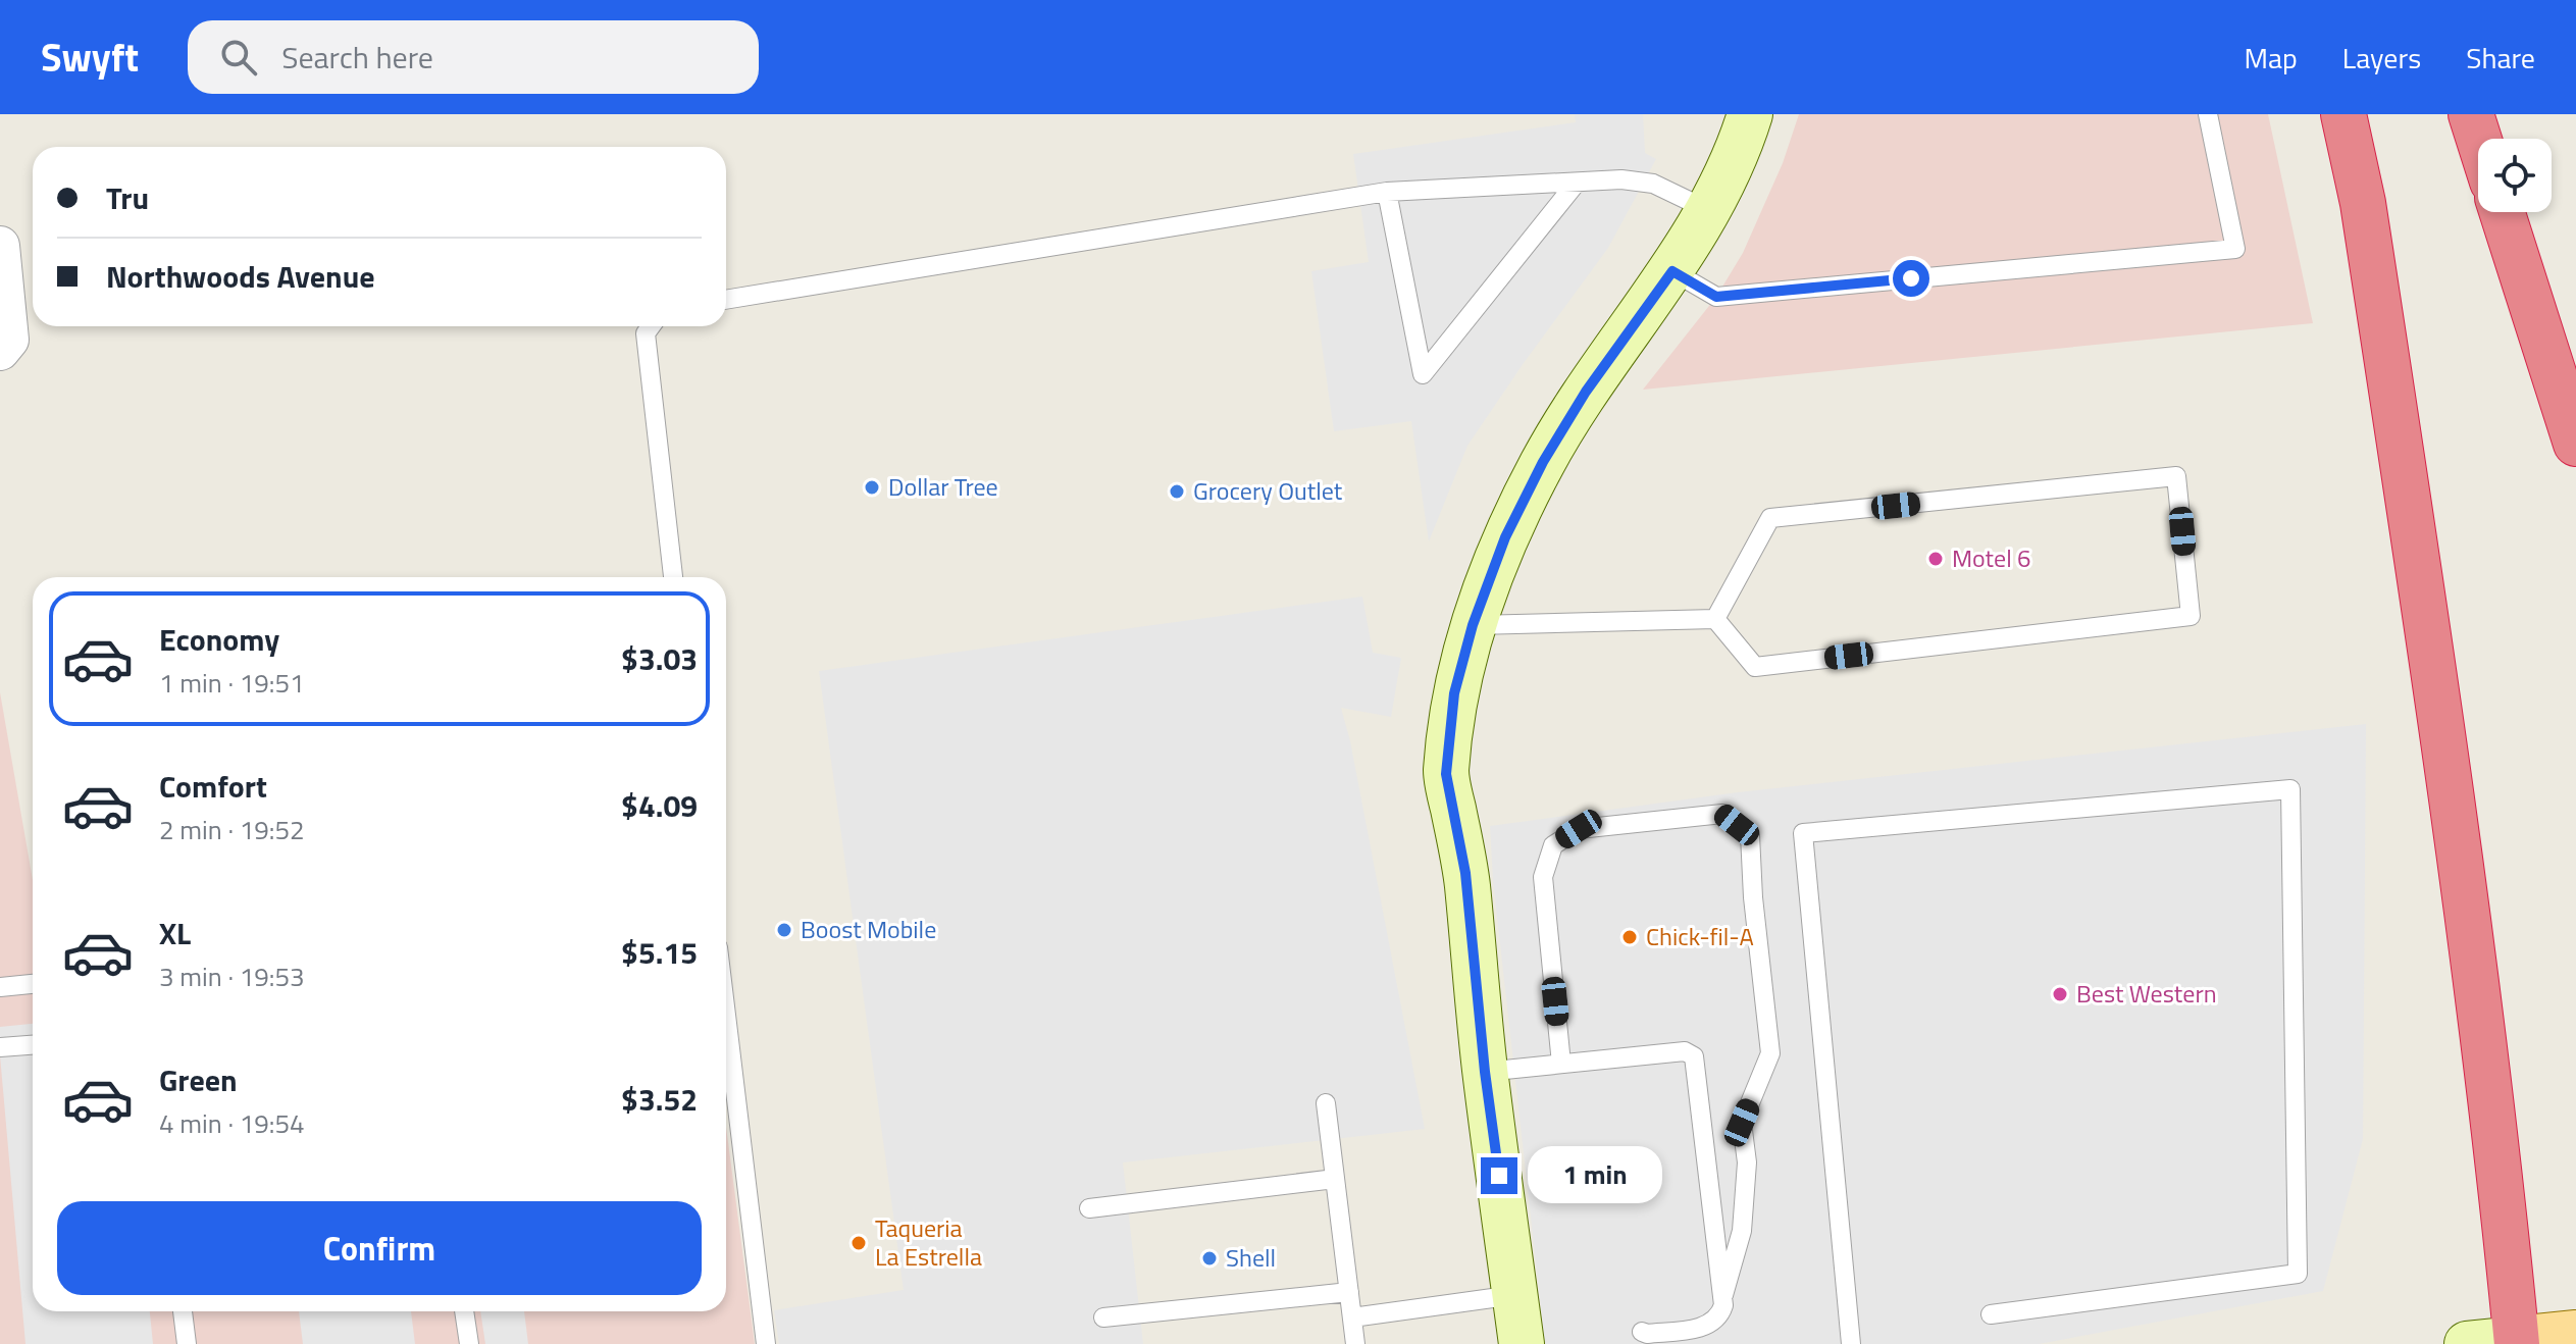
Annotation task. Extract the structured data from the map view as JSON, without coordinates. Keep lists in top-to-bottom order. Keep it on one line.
{"places":["Dollar Tree","Grocery Outlet","Motel 6","Boost Mobile","Chick-fil-A","Best Western","Taqueria La Estrella","Shell"],"page":{"header":"Swyft","search":"Search here","nav":["Map","Layers","Share"],"banner":["Tru","Northwoods Avenue"],"list":[{"name":"Economy","note":"1 min · 19:51","value":"$3.03"},{"name":"Comfort","note":"2 min · 19:52","value":"$4.09"},{"name":"XL","note":"3 min · 19:53","value":"$5.15"},{"name":"Green","note":"4 min · 19:54","value":"$3.52"}],"bubble":"1 min","buttons":"Confirm"}}
